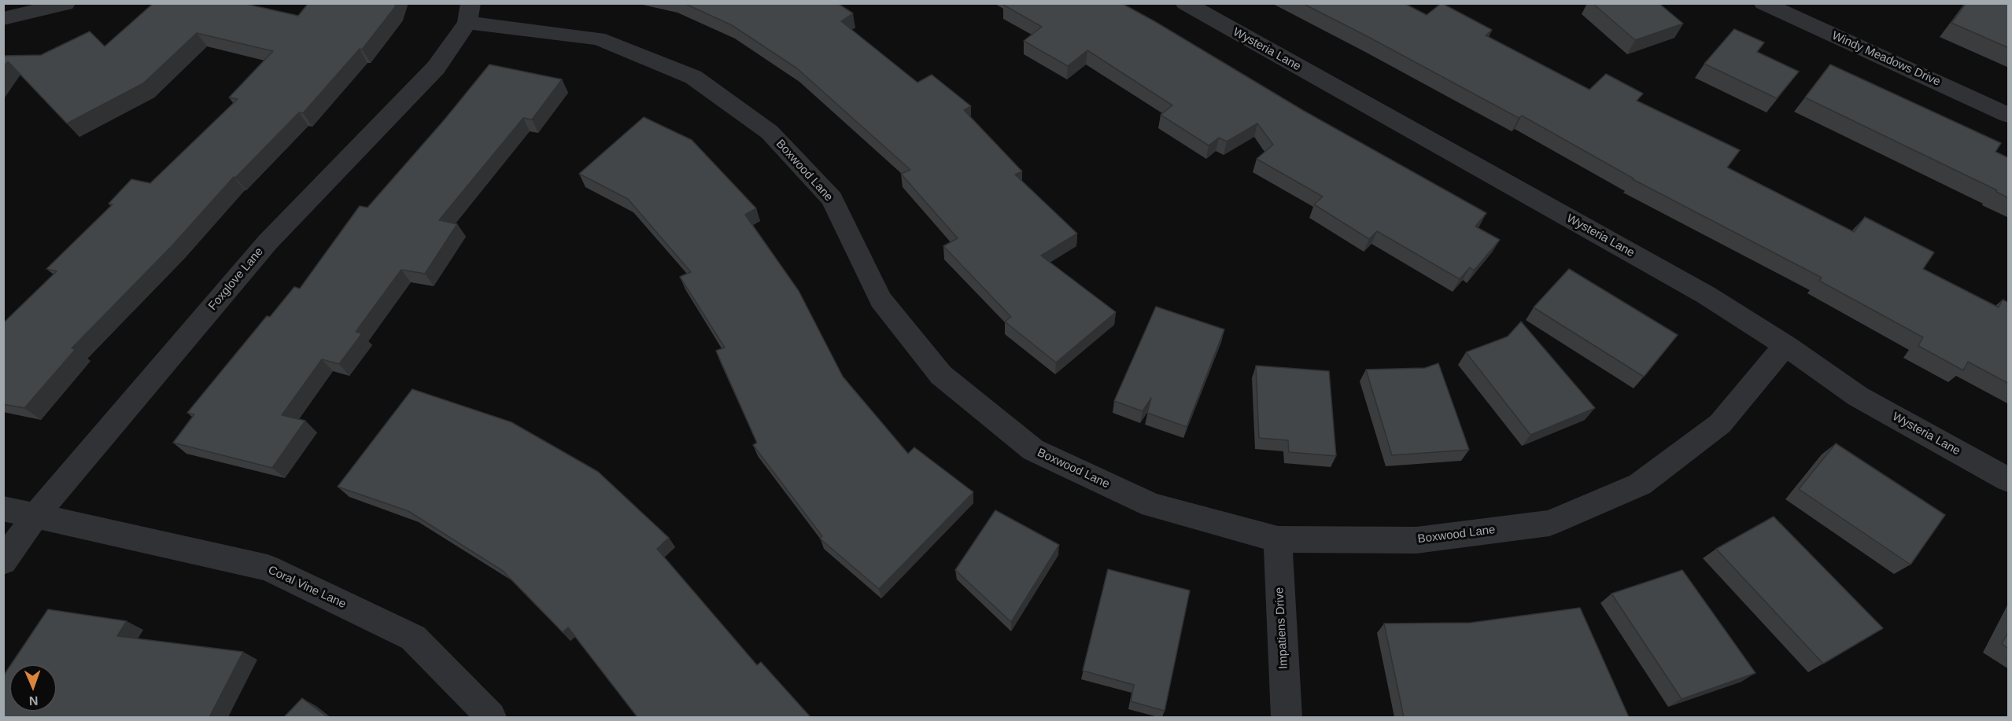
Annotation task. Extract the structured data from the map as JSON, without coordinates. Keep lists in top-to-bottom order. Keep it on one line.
{"streets":{"street":["Wysteria Lane","Windy Meadows Drive","Boxwood Lane","Foxglove Lane","Coral Vine Lane","Impatiens Drive"]},"crossings":[["Wysteria Lane","Boxwood Lane"],["Boxwood Lane","Foxglove Lane"],["Boxwood Lane","Impatiens Drive"],["Foxglove Lane","Coral Vine Lane"]],"north":"bottom"}
